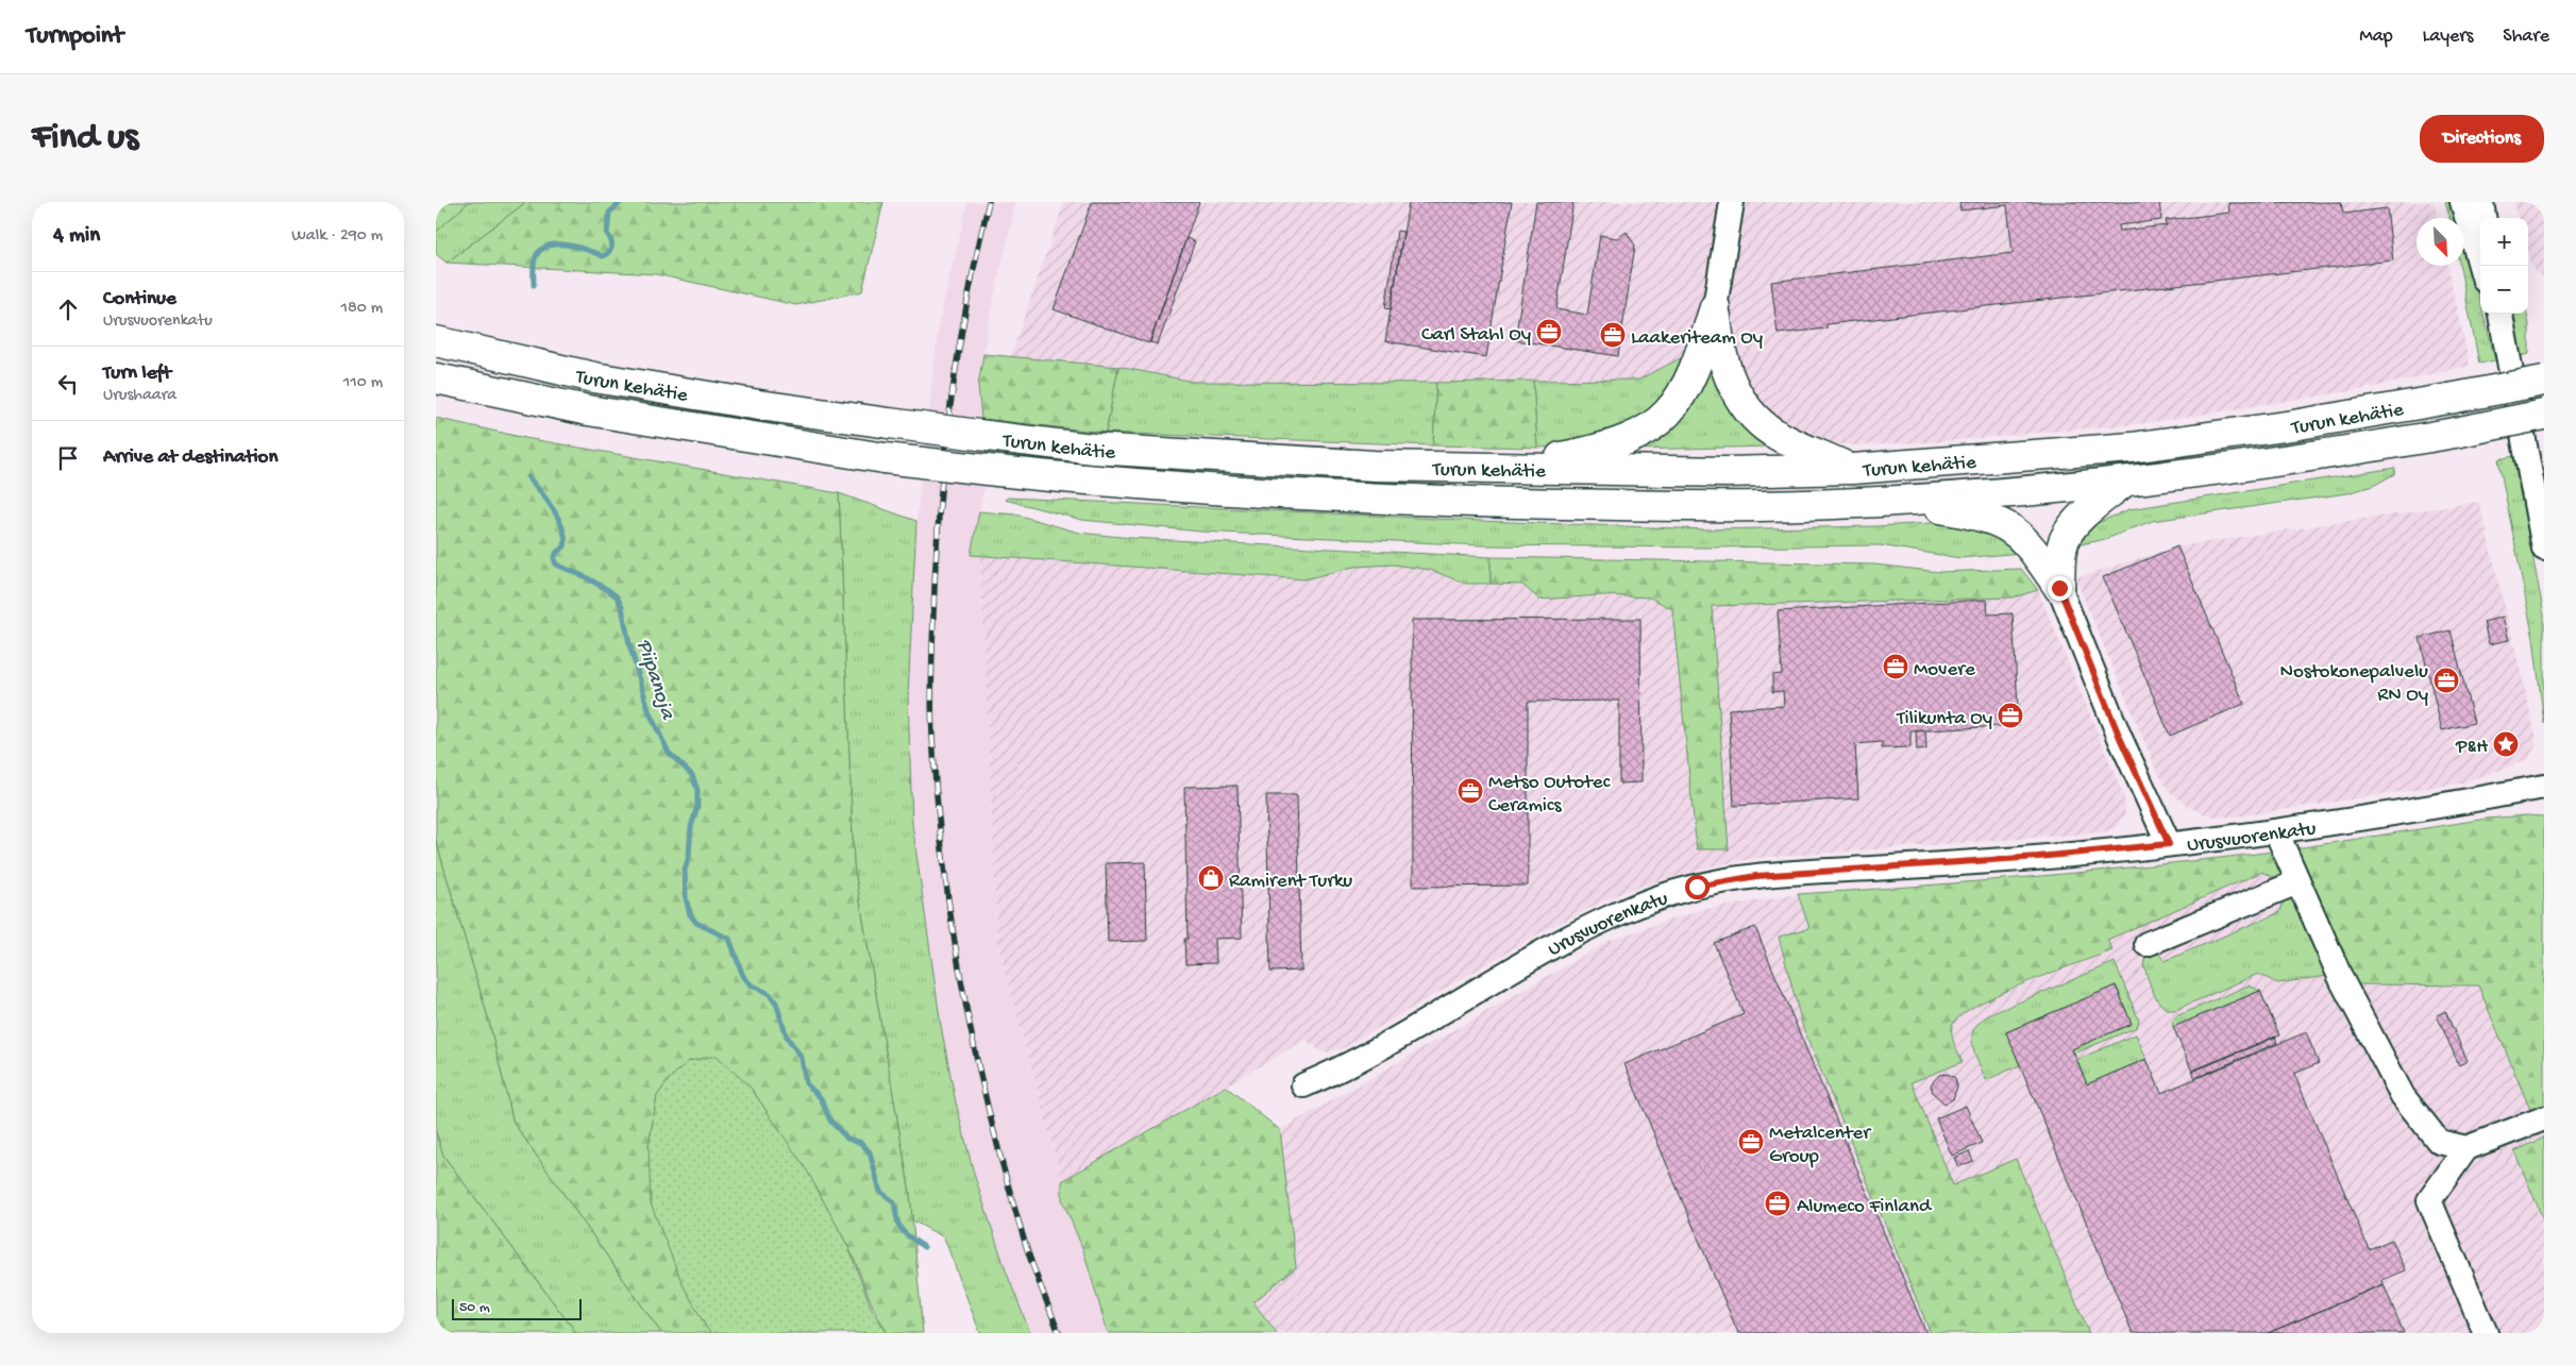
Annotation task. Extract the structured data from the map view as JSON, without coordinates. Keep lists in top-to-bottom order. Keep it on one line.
{"streets":{"highway":["Turun kehätie"],"street":["Urusvuorenkatu"]},"water":["Piipanoja"],"places":{"office":["Carl Stahl Oy","Laakeriteam Oy","Movere","Nostokonepalvelu RN Oy","Tilikunta Oy","Metso Outotec Ceramics","Metalcenter Group","Alumeco Finland"],"place":["P&H"],"shop":["Ramirent Turku"]},"scale_bar":"50 m","north":"bottom right","page":{"header":"Turnpoint","nav":["Map","Layers","Share"],"buttons":"Directions","title":"Find us","heading":["4 min","Walk · 290 m"],"map_buttons":["+","−"],"list":[["Continue","Urusvuorenkatu","180 m"],["Turn left","Urushaara","110 m"],"Arrive at destination"],"scale":"50 m"}}
